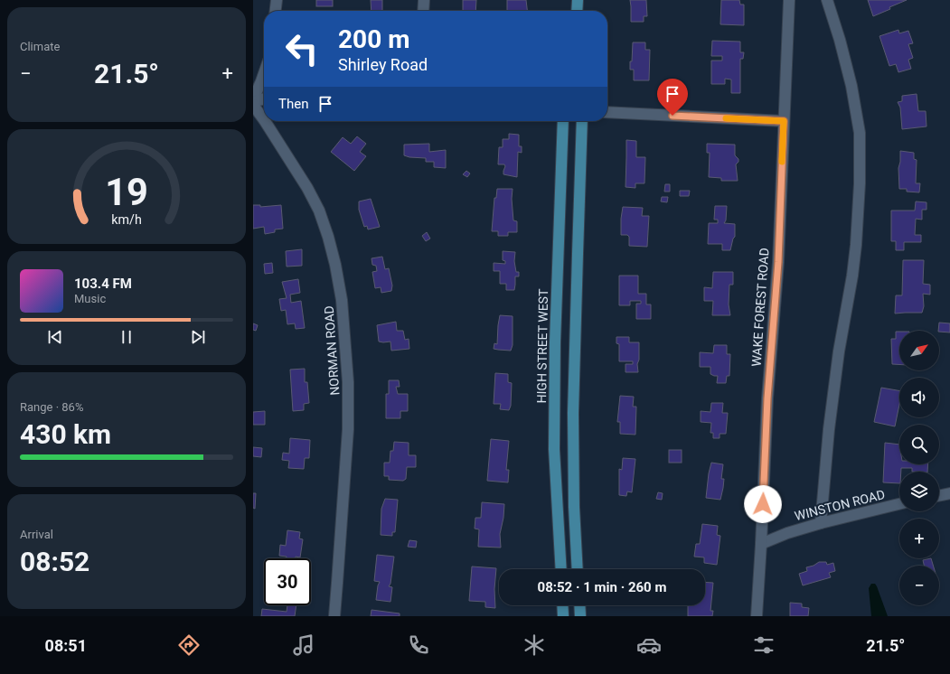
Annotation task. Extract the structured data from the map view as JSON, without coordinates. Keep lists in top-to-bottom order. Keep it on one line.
{"streets":{"main road":["HIGH STREET WEST"],"street":["WAKE FOREST ROAD","NORMAN ROAD","WINSTON ROAD"]},"crossings":[["WAKE FOREST ROAD","WINSTON ROAD"]],"north":"top right","page":{"tile":["Climate",["Range · 86%","430 km"],["Arrival","08:52"]],"turn":["200 m","Shirley Road"],"heat":["−","21.5°","+"],"then":"Then","song":["103.4 FM","Music"],"map_buttons":["+","−"],"limit":"30","trip":"08:52 · 1 min · 260 m","tabs":["08:51","21.5°"],"gauge":["19","km/h"]}}
